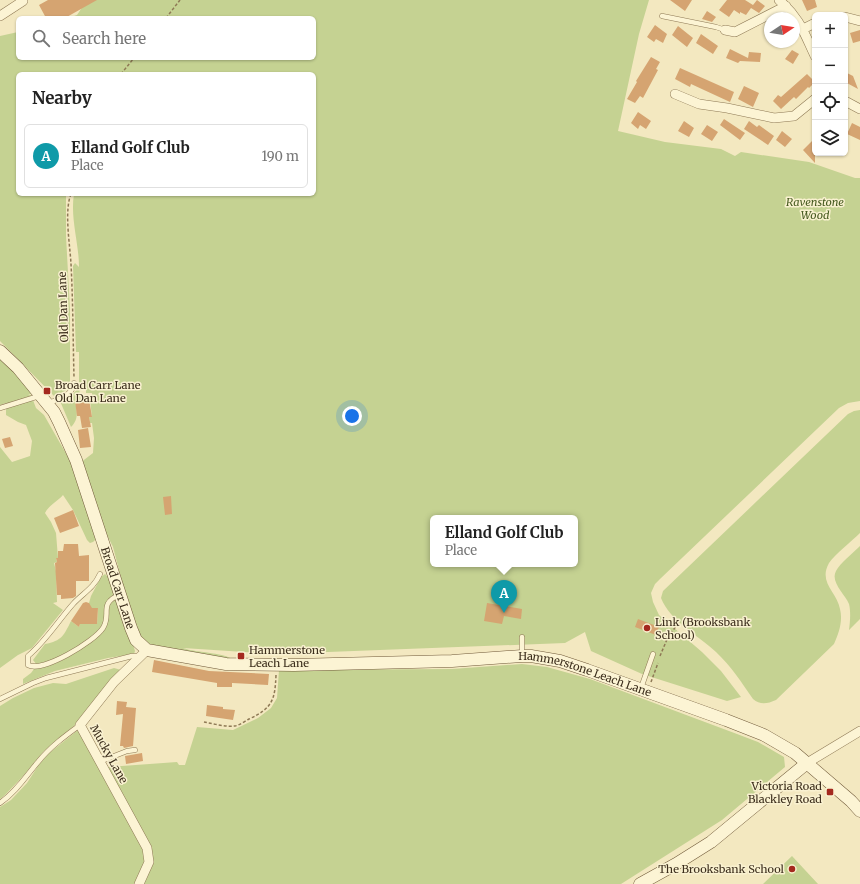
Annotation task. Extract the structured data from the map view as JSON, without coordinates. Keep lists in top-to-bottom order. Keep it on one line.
{"streets":{"street":["Broad Carr Lane","Hammerstone Leach Lane","Mucky Lane"],"path":["Old Dan Lane"]},"crossings":[["Broad Carr Lane","Mucky Lane"]],"parks":["Ravenstone Wood"],"places":{"transit":["Broad Carr Lane Old Dan Lane","Hammerstone Leach Lane","Victoria Road Blackley Road"],"other":["Link (Brooksbank School)","The Brooksbank School"]},"north":"right","page":{"map_buttons":["+","−"],"search":"Search here","heading":"Nearby","list":[{"mark":"A","name":"Elland Golf Club","note":"Place","value":"190 m"}],"popup":["Elland Golf Club","Place"],"pins":"A"}}
